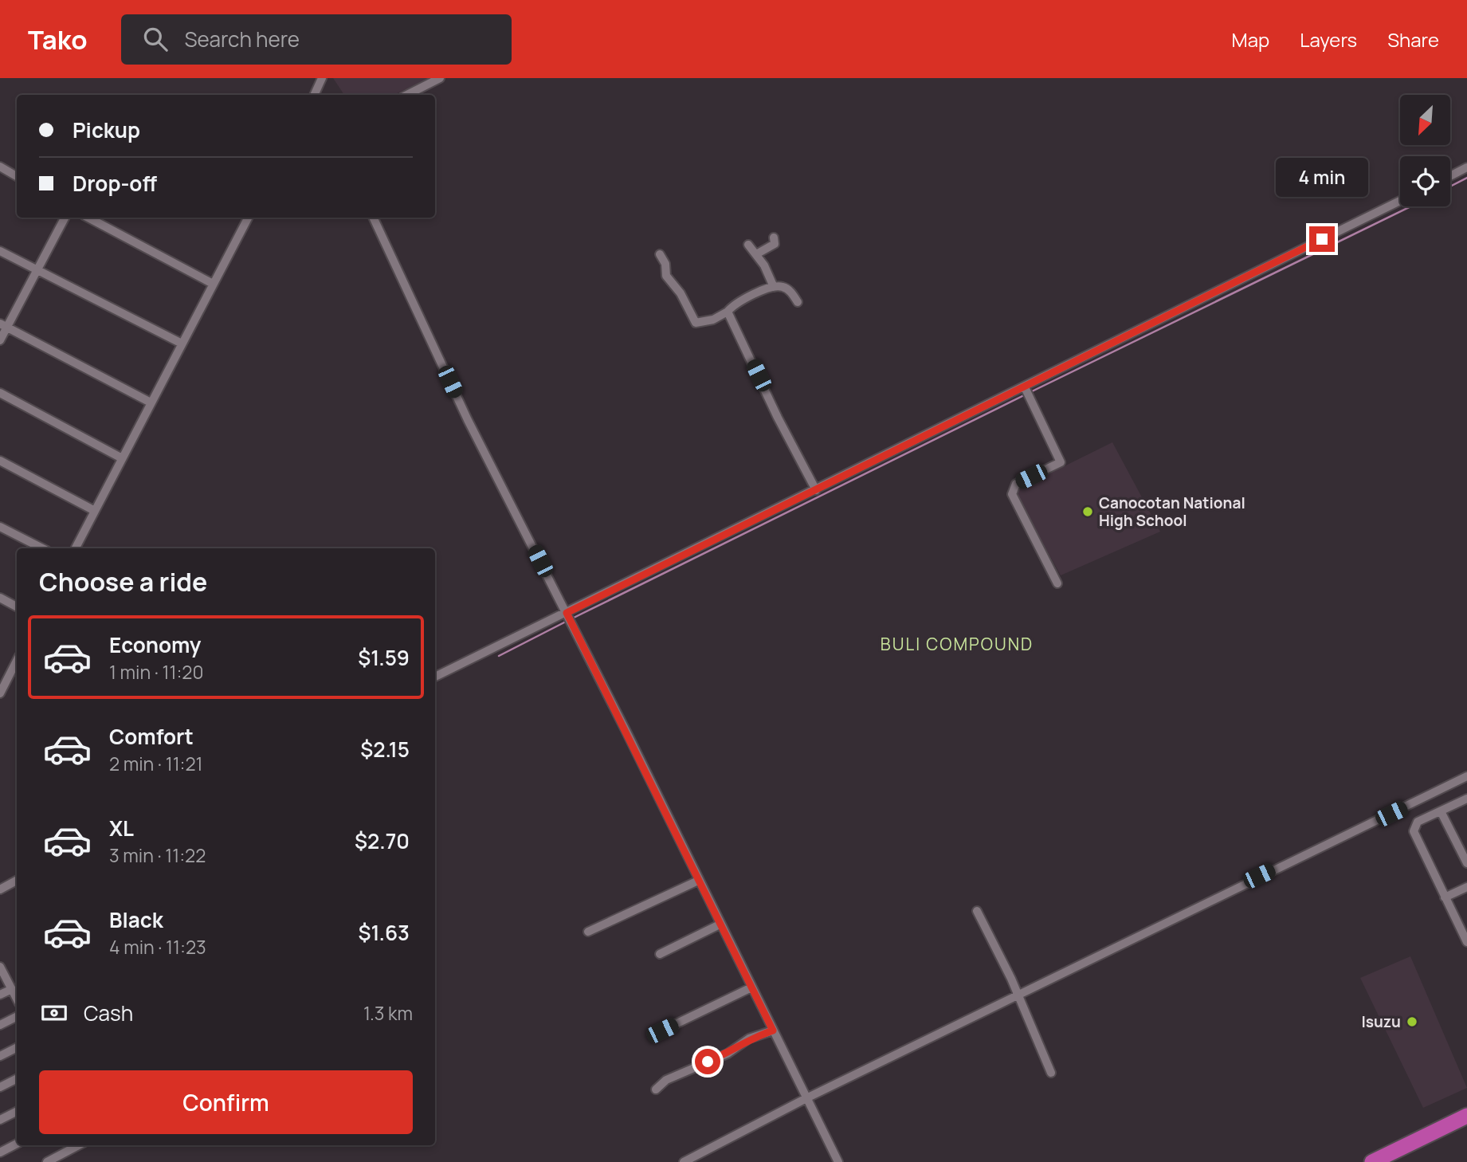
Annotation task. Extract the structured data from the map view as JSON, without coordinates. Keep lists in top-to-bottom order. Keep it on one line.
{"districts":["BULI COMPOUND"],"places":["Canocotan National High School","Isuzu"],"north":"bottom left","page":{"header":"Tako","search":"Search here","nav":["Map","Layers","Share"],"banner":["Pickup","Drop-off"],"bubble":"4 min","heading":"Choose a ride","list":[{"name":"Economy","note":"1 min · 11:20","value":"$1.59"},{"name":"Comfort","note":"2 min · 11:21","value":"$2.15"},{"name":"XL","note":"3 min · 11:22","value":"$2.70"},{"name":"Black","note":"4 min · 11:23","value":"$1.63"}],"pay":["Cash","1.3 km"],"buttons":"Confirm"}}
